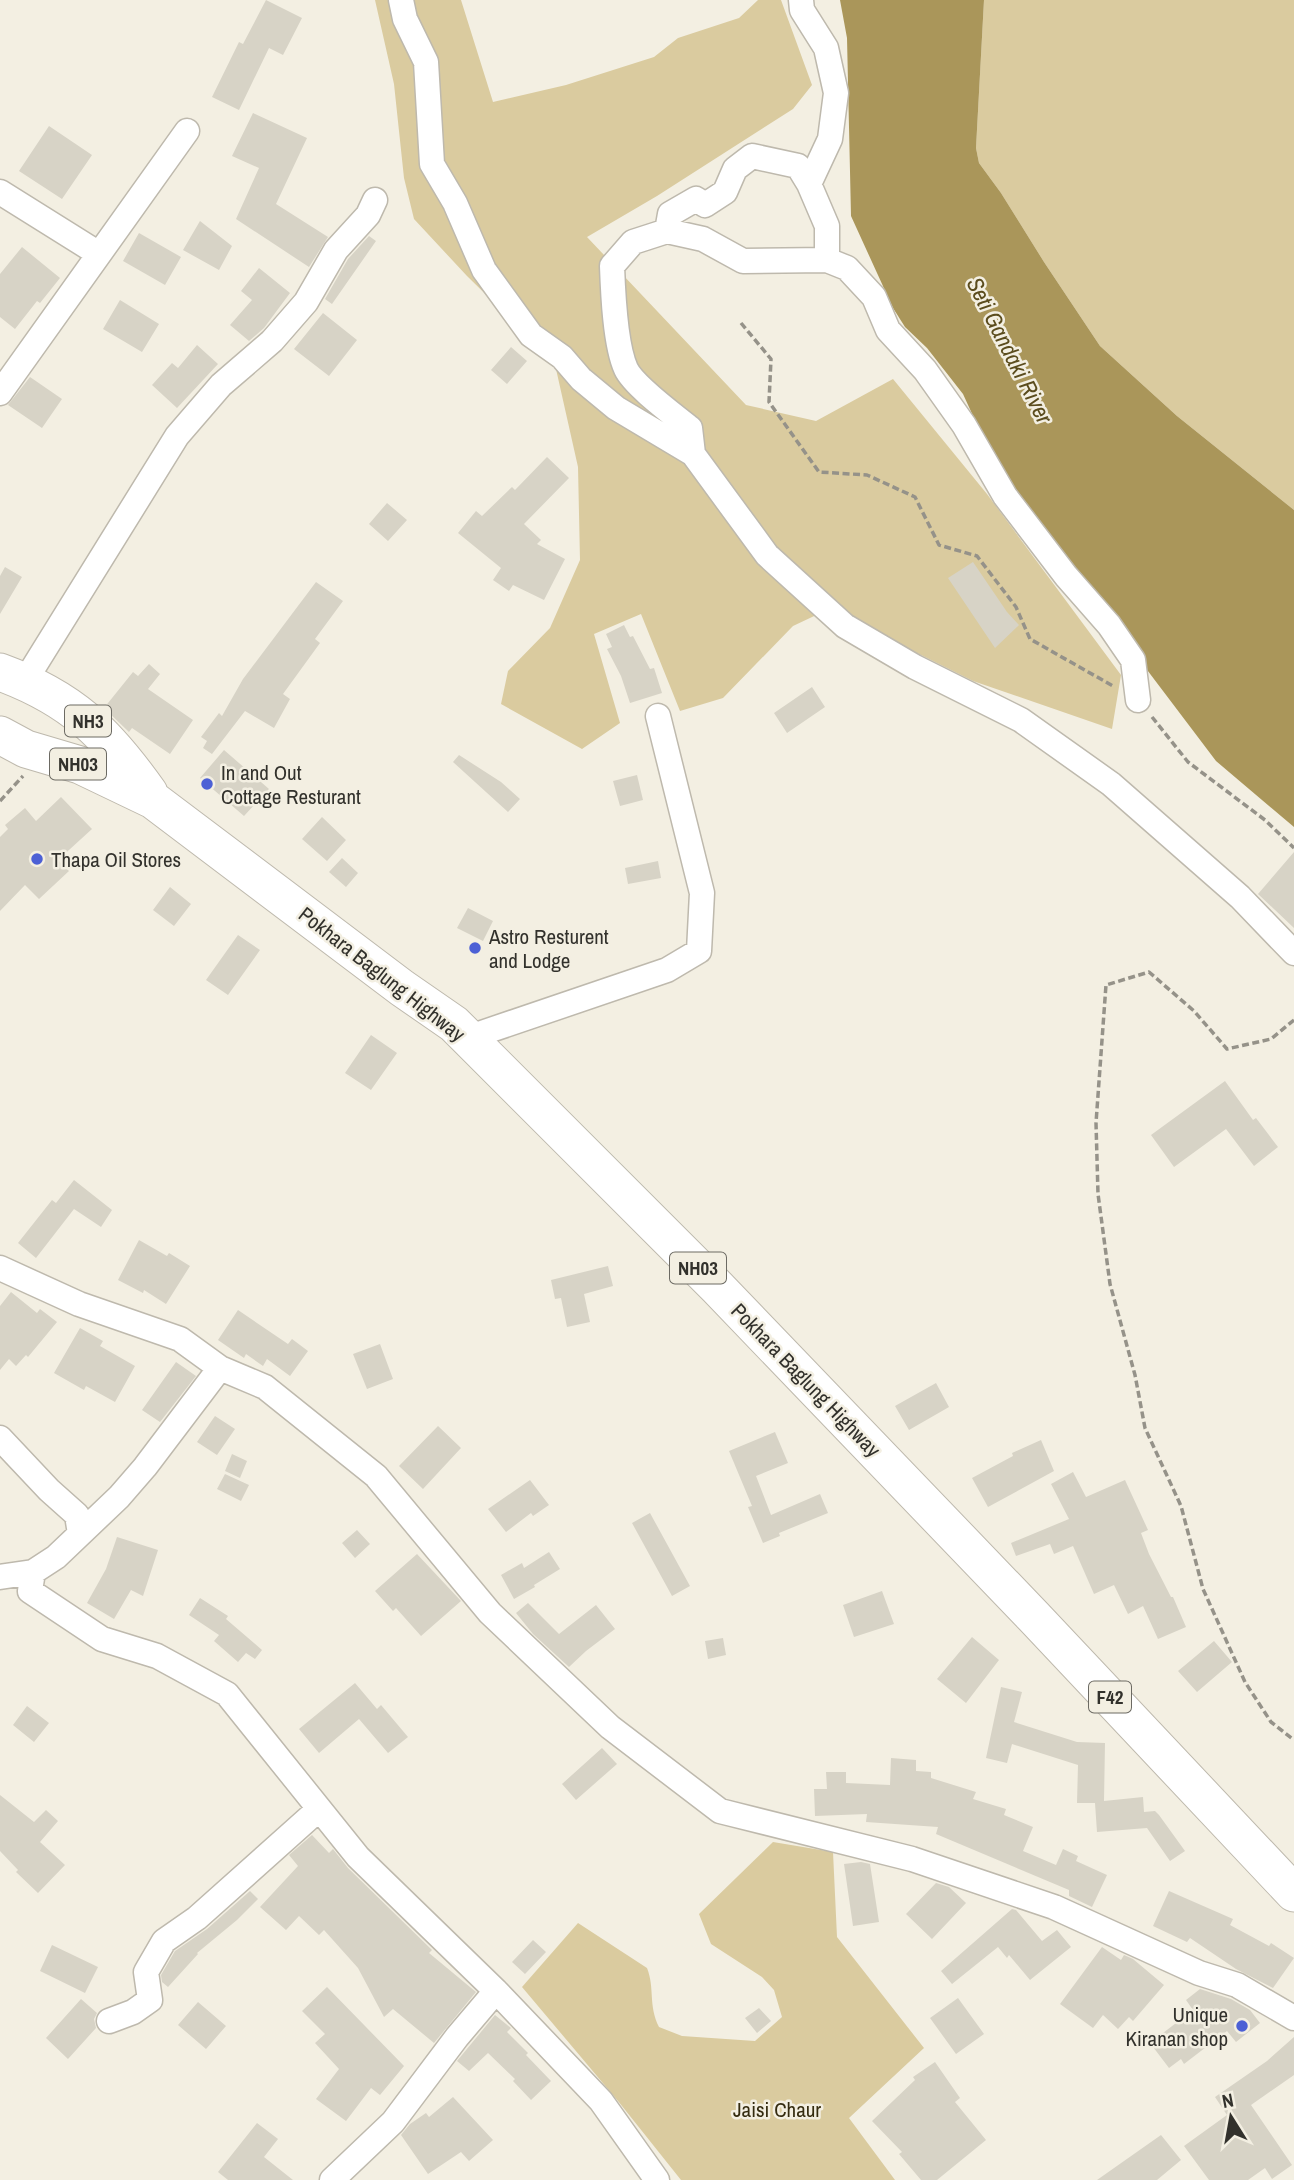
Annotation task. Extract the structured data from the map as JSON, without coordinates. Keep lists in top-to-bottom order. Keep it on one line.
{"streets":{"highway":["NH3","NH03","Pokhara Baglung Highway","F42"]},"water":["Seti Gandaki River"],"parks":["Jaisi Chaur"],"places":["In and Out Cottage Resturant","Thapa Oil Stores","Astro Resturent and Lodge","Unique Kiranan shop"],"north":"top"}
